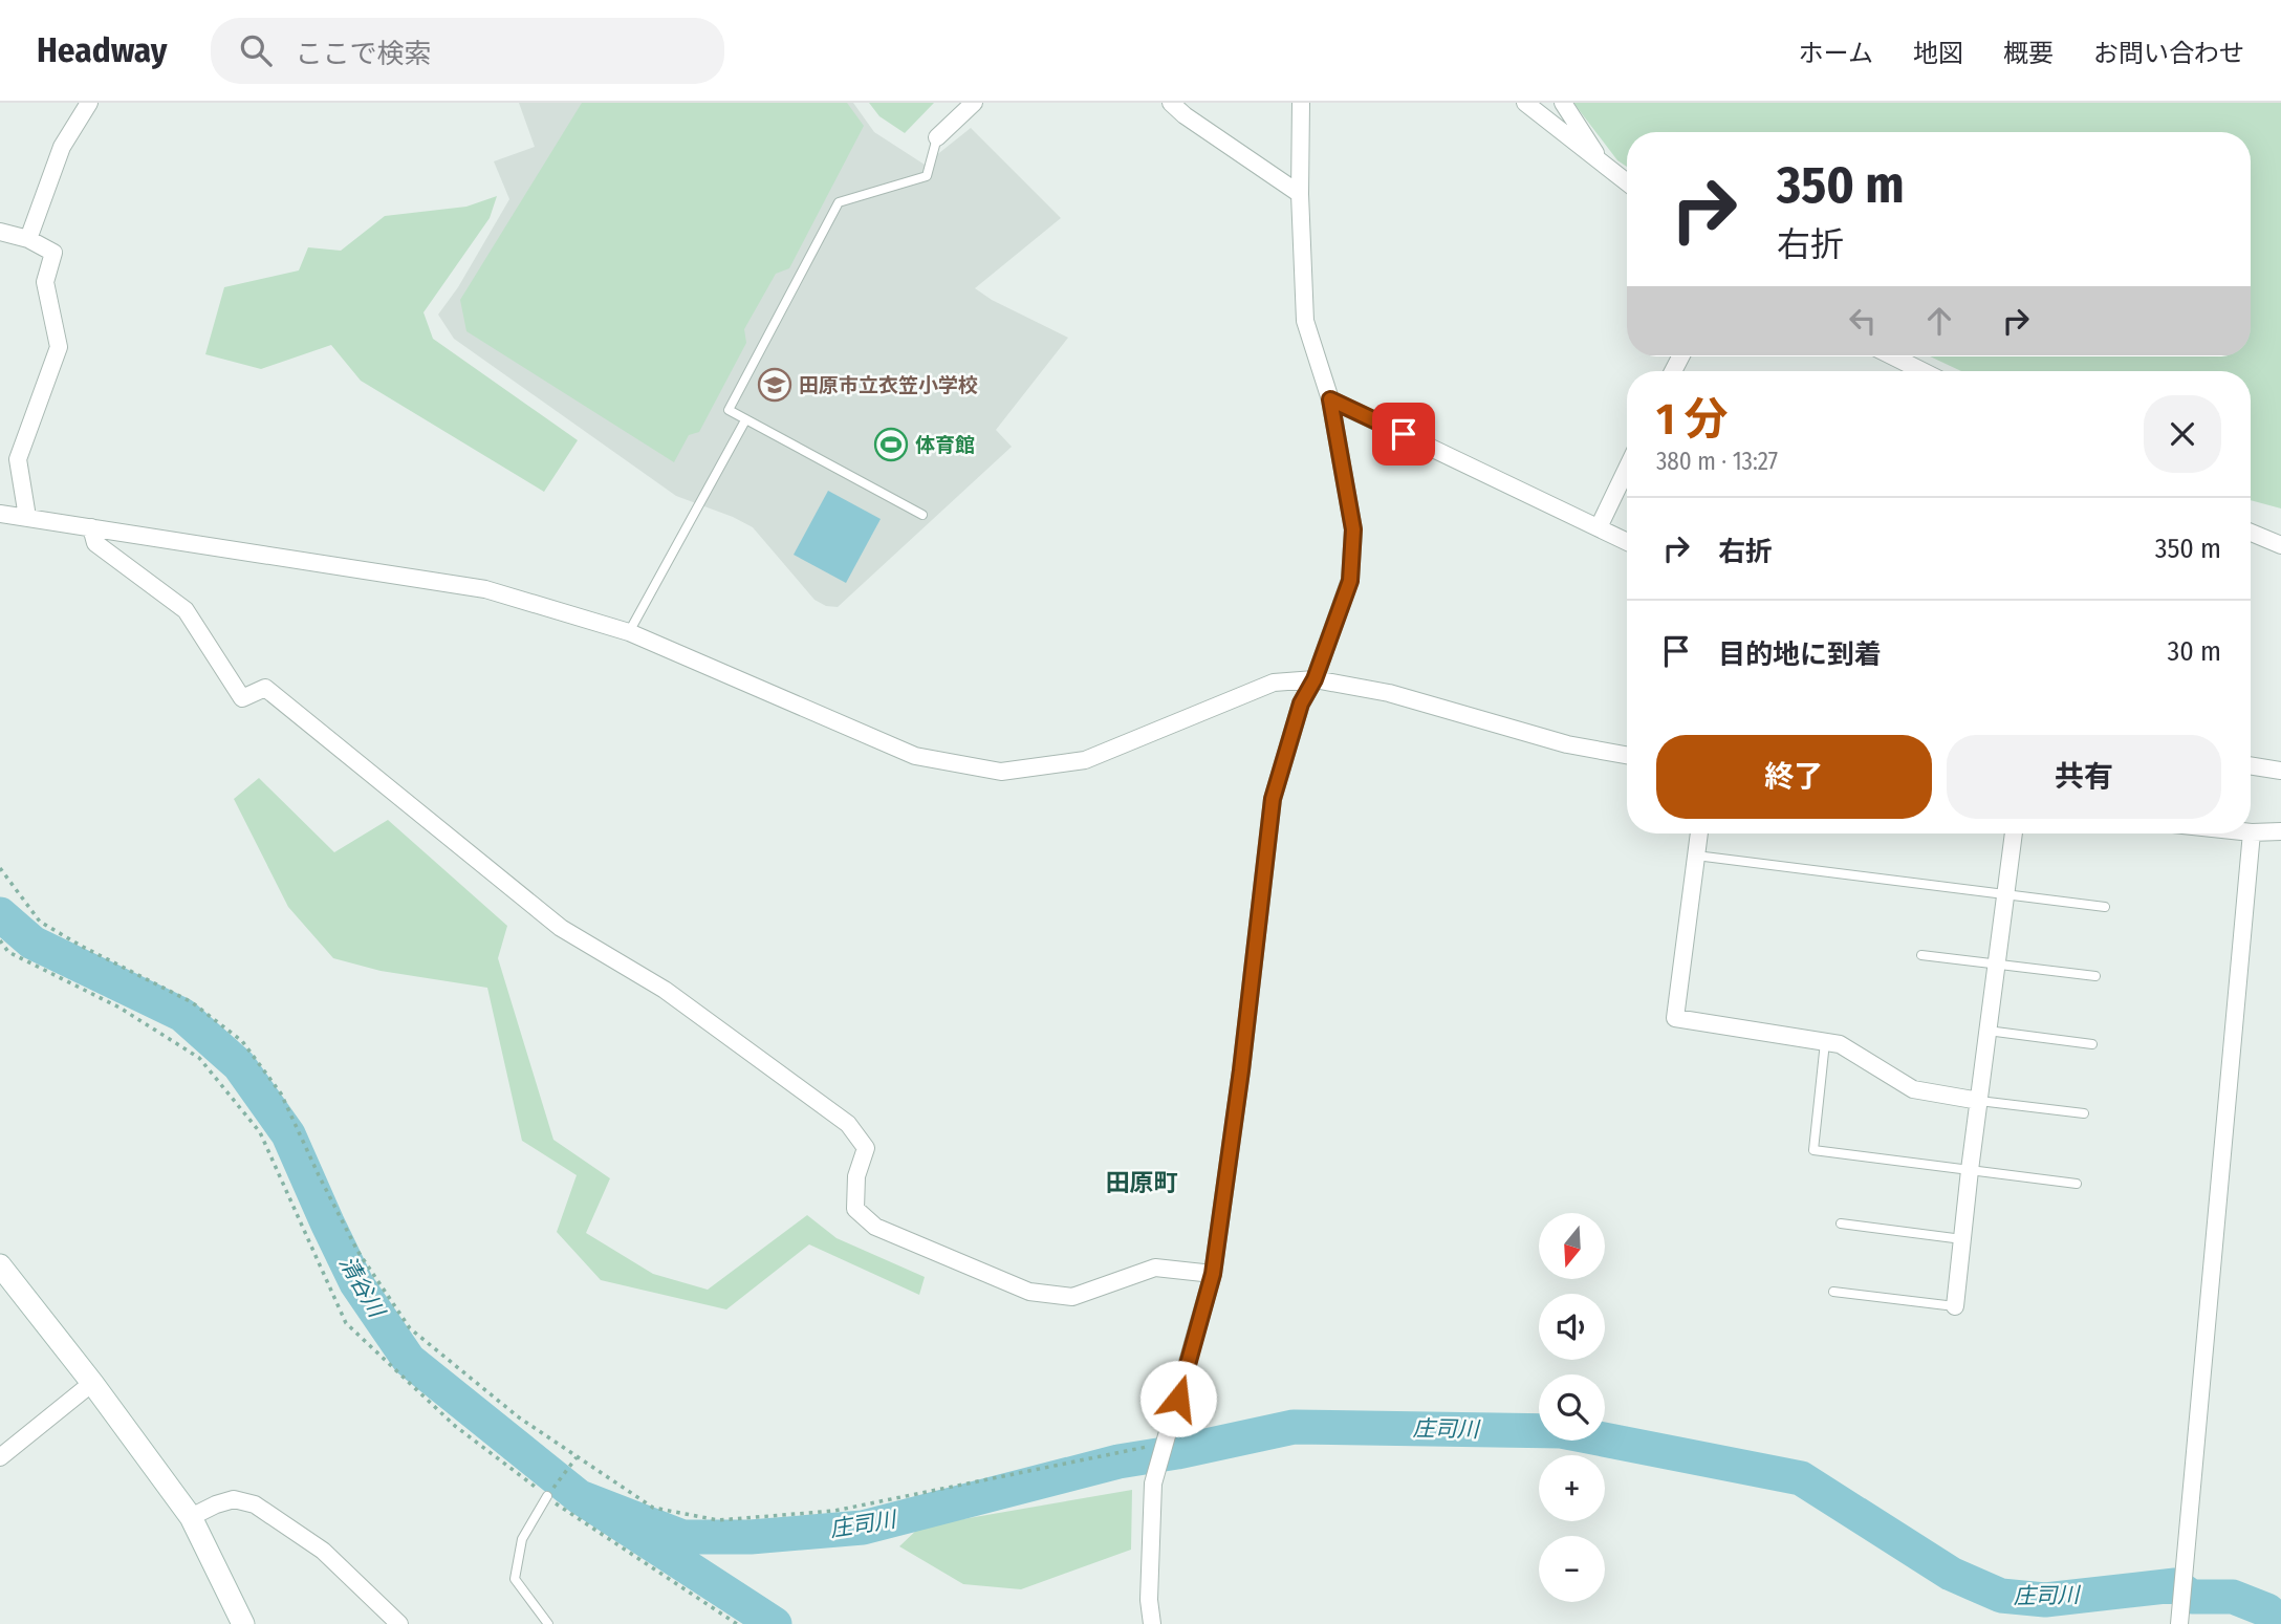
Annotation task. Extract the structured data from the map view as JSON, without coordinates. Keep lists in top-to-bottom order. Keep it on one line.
{"districts":["田原町"],"water":["清谷川","庄司川"],"places":{"school or university":["田原市立衣笠小学校"],"sports":["体育館"]},"north":"bottom","page":{"header":"Headway","search":"ここで検索","nav":["ホーム","地図","概要","お問い合わせ"],"turn":["350 m","右折"],"heading":["1 分","380 m · 13:27"],"list":[{"name":"右折","value":"350 m"},{"name":"目的地に到着","value":"30 m"}],"buttons":["終了","共有"],"map_buttons":["+","−"]}}
